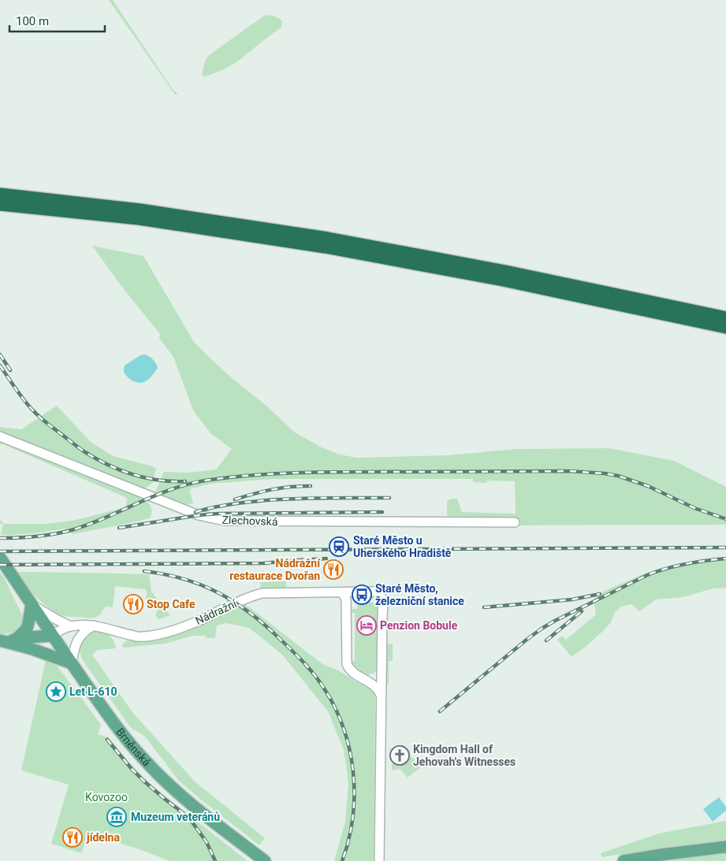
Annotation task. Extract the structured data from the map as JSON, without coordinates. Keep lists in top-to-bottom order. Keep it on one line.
{"streets":{"main road":["Brněnská"],"street":["Zlechovská","Nádražní"]},"crossings":[["Nádražní","Brněnská"]],"parks":["Kovozoo"],"places":{"station":["Staré Město u Uherského Hradiště"],"restaurant":["Nádražní restaurace Dvořan","Stop Cafe","jídelna"],"bus stop":["Staré Město, železniční stanice"],"hotel":["Penzion Bobule"],"place":["Let L-610"],"church":["Kingdom Hall of Jehovah's Witnesses"],"museum":["Muzeum veteránů"]},"scale_bar":"100 m"}
